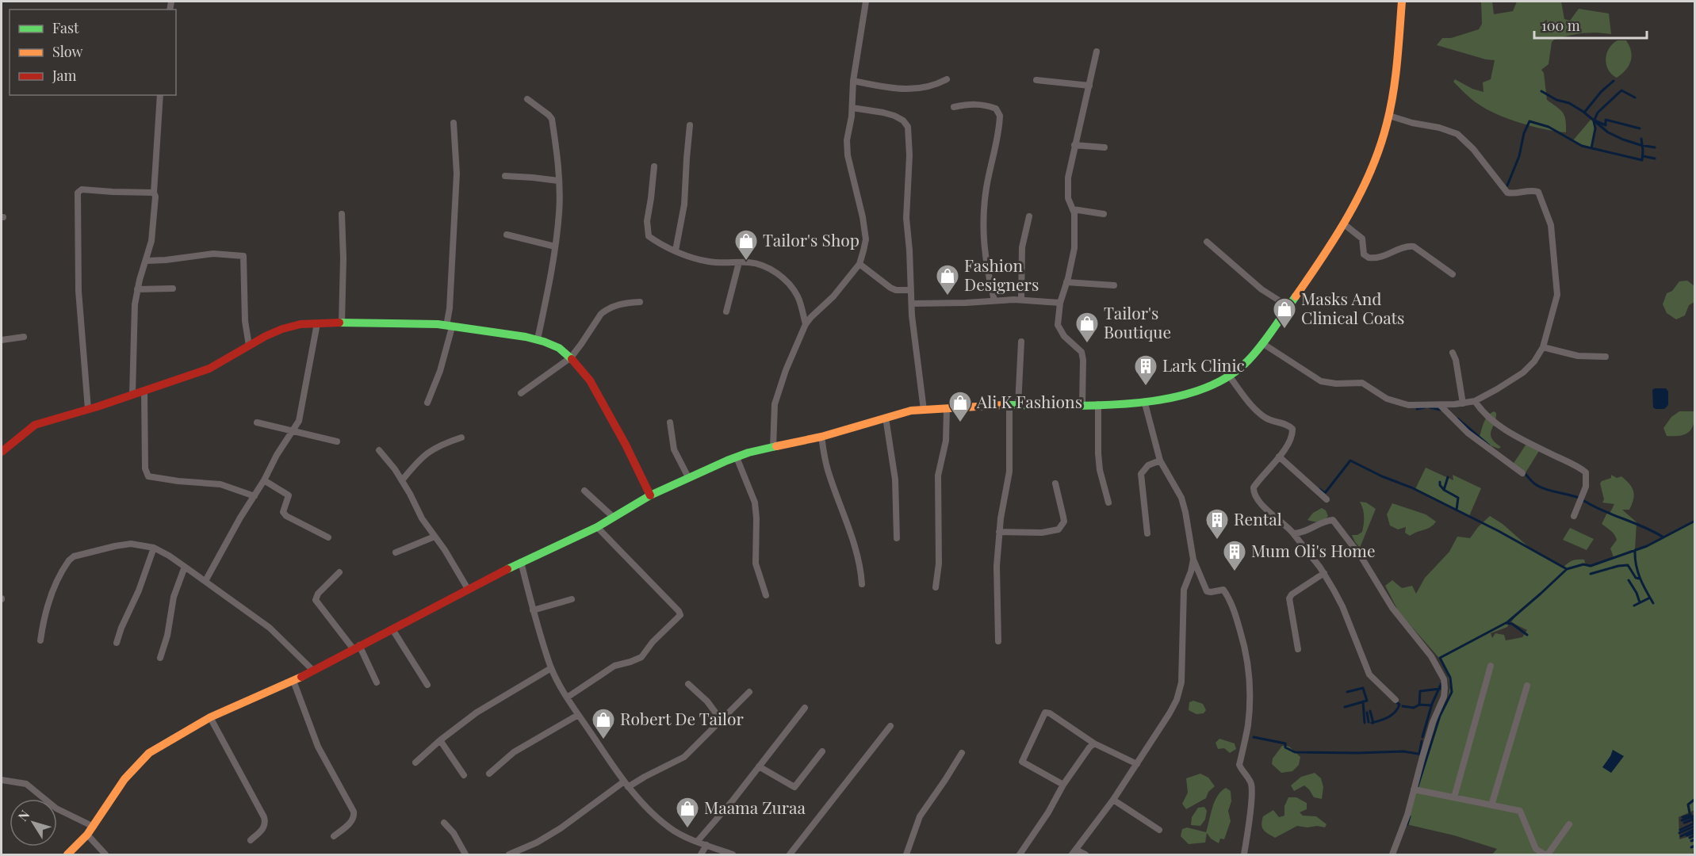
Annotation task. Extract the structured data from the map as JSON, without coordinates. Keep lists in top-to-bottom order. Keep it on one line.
{"places":{"shop":["Tailor's Shop","Fashion Designers","Masks And Clinical Coats","Tailor's Boutique","Ali K Fashions","Robert De Tailor","Maama Zuraa"],"building":["Lark Clinic","Rental","Mum Oli's Home"]},"legend":["Fast","Slow","Jam"],"scale_bar":"100 m","north":"top left"}
